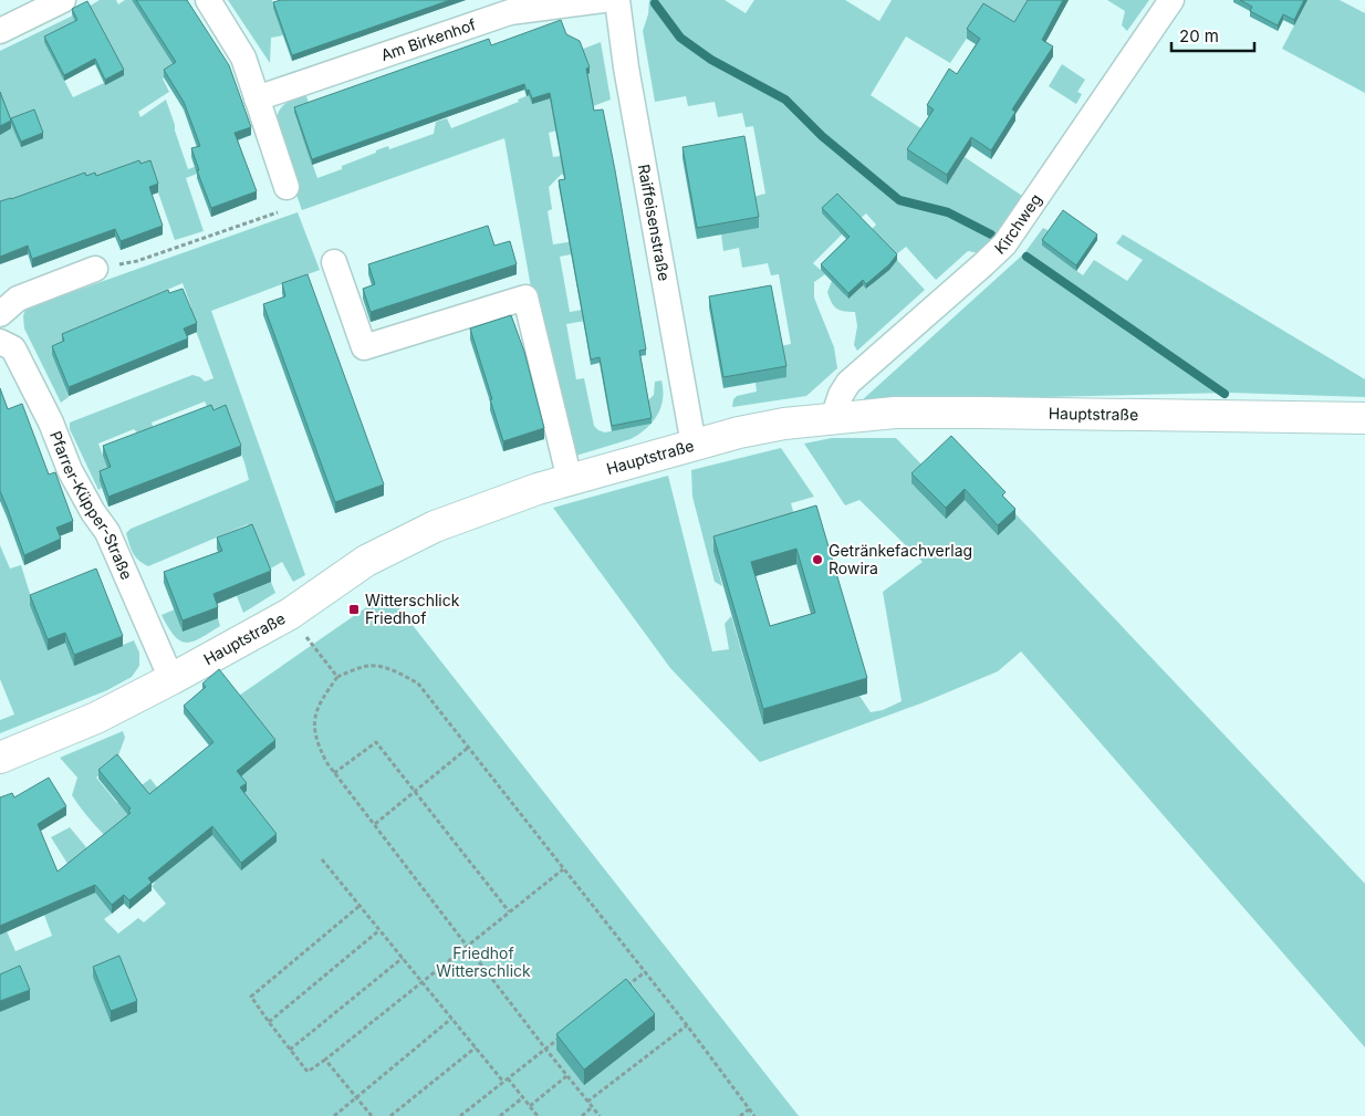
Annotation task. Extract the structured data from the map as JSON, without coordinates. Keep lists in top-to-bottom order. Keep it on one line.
{"streets":{"main road":["Hauptstraße"],"street":["Am Birkenhof","Raiffeisenstraße","Kirchweg","Pfarrer-Küpper-Straße"]},"crossings":[["Raiffeisenstraße","Hauptstraße"],["Kirchweg","Hauptstraße"],["Hauptstraße","Pfarrer-Küpper-Straße"]],"parks":["Friedhof Witterschlick"],"places":{"other":["Getränkefachverlag Rowira"],"transit":["Witterschlick Friedhof"]},"scale_bar":"20 m"}
